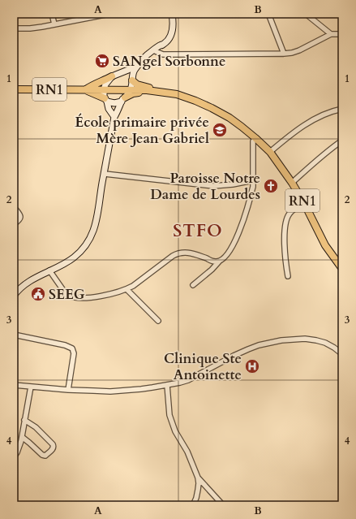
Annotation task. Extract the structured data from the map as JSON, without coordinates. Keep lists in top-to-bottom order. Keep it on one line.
{"streets":{"main road":["RN1"]},"districts":["STFO"],"places":{"supermarket":["SANgel Sorbonne"],"school or university":["École primaire privée Mère Jean Gabriel"],"church":["Paroisse Notre Dame de Lourdes"],"public building":["SEEG"],"hospital":["Clinique Ste Antoinette"]},"grid":{"columns":["A","B"],"rows":["1","2","3","4"]}}
